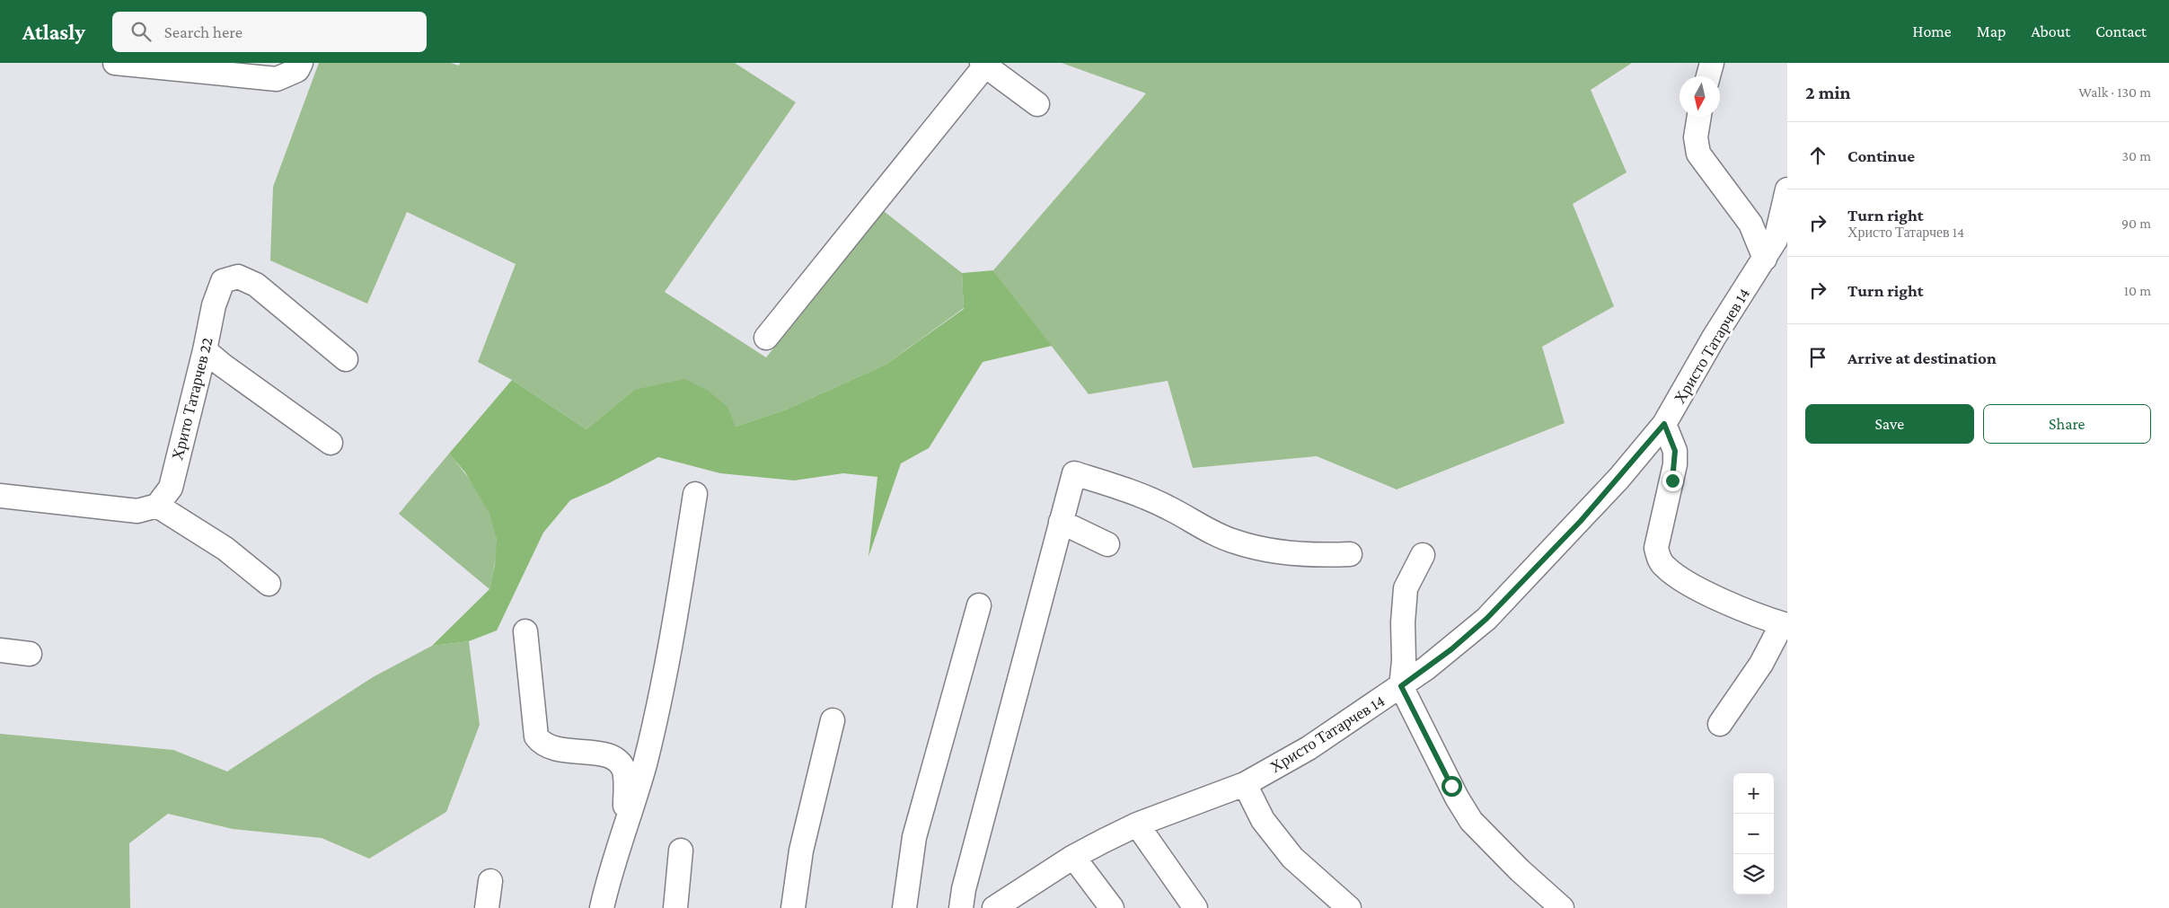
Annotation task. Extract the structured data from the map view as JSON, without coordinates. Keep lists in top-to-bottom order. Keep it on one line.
{"streets":{"street":["Христо Татарчев 14","Хрито Татарчев 22"]},"north":"bottom","page":{"header":"Atlasly","search":"Search here","nav":["Home","Map","About","Contact"],"heading":["2 min","Walk · 130 m"],"list":[["Continue","30 m"],["Turn right","Христо Татарчев 14","90 m"],["Turn right","10 m"],"Arrive at destination"],"buttons":["Save","Share"],"map_buttons":["+","−"]}}
